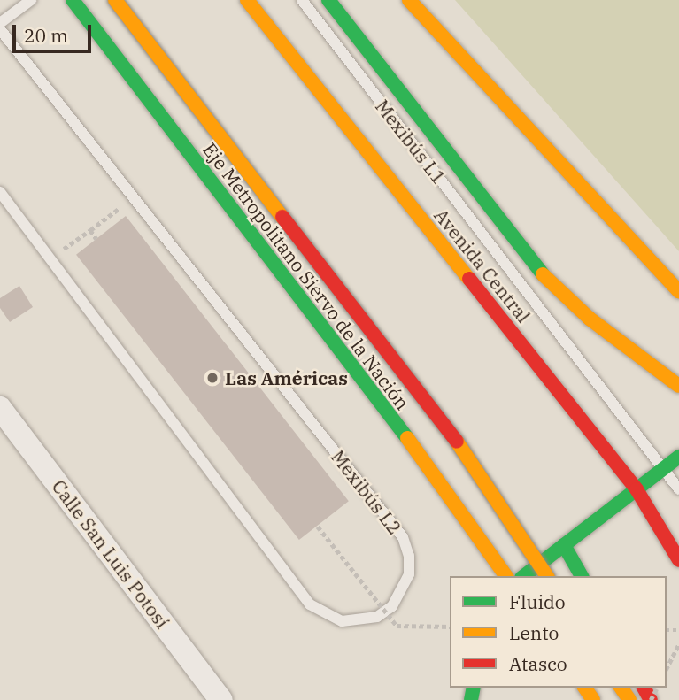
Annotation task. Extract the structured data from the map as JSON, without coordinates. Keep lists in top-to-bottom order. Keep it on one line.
{"streets":{"main road":["Avenida Central","Eje Metropolitano Siervo de la Nación"],"street":["Calle San Luis Potosí"],"lane":["Mexibús L1","Mexibús L2"]},"places":["Las Américas"],"legend":["Fluido","Lento","Atasco"],"scale_bar":"20 m"}
